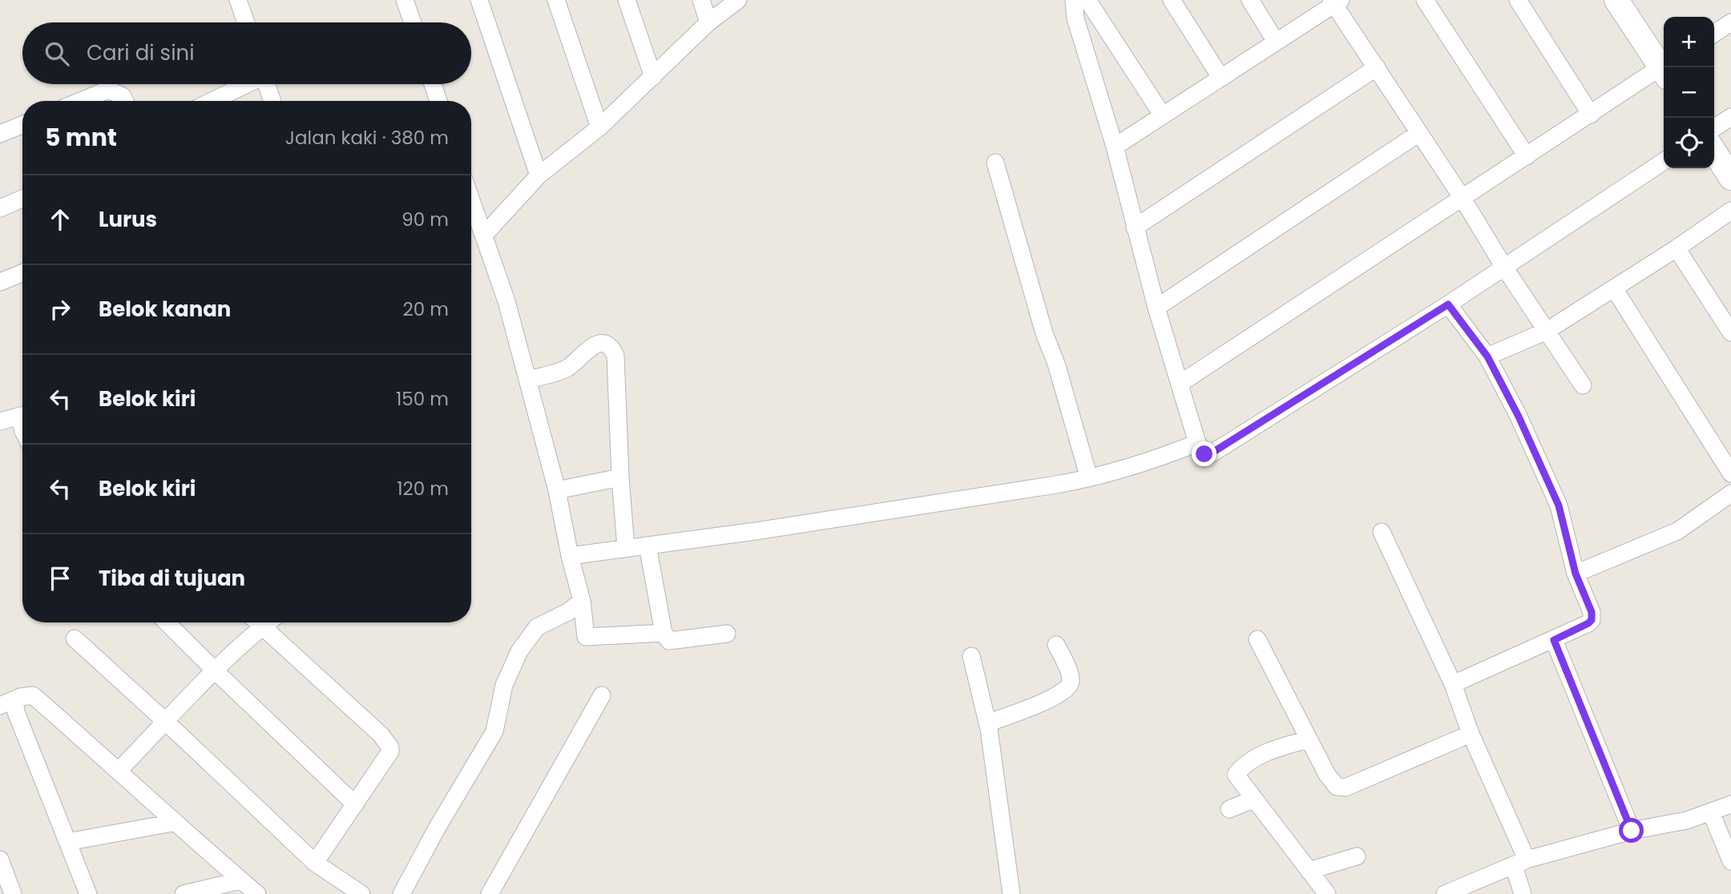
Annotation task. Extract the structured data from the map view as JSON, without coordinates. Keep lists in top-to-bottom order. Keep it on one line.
{"page":{"map_buttons":["+","−"],"search":"Cari di sini","heading":["5 mnt","Jalan kaki · 380 m"],"list":[["Lurus","90 m"],["Belok kanan","20 m"],["Belok kiri","150 m"],["Belok kiri","120 m"],"Tiba di tujuan"]}}
